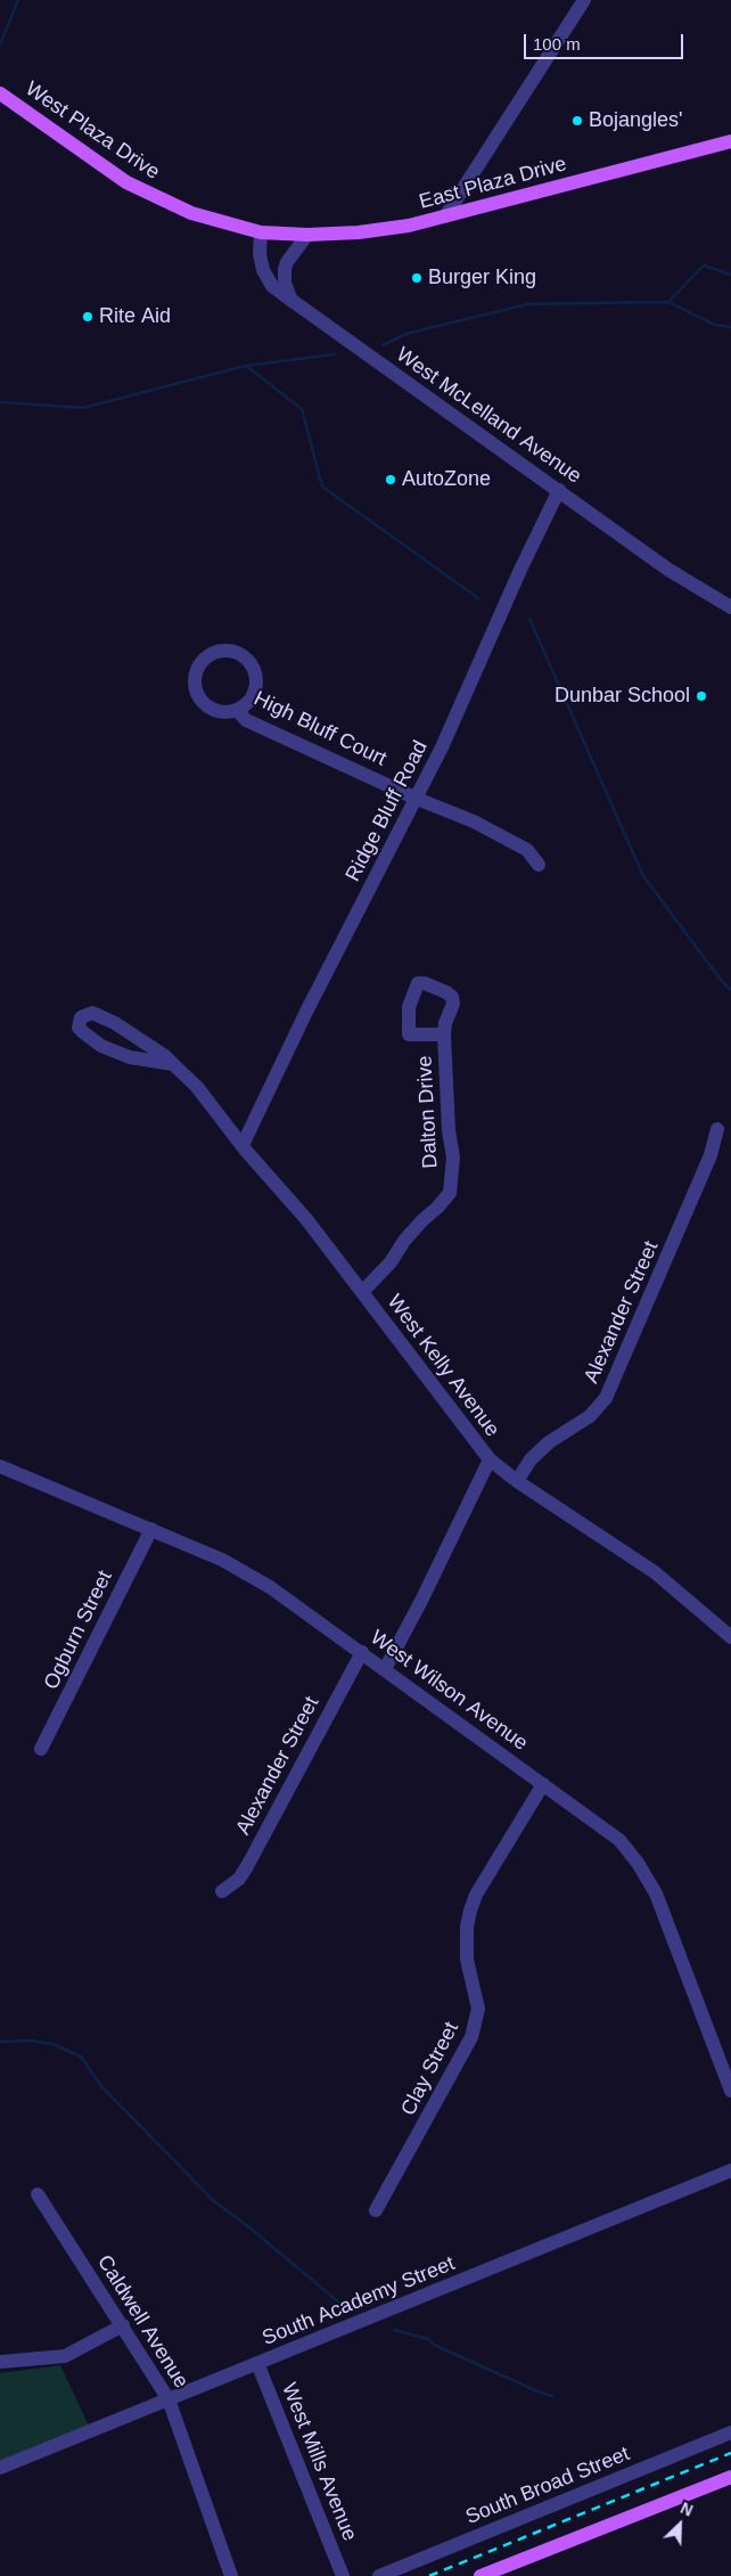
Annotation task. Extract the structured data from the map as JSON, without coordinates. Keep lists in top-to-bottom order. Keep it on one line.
{"streets":{"main road":["West Plaza Drive","East Plaza Drive"],"street":["West McLelland Avenue","High Bluff Court","Ridge Bluff Road","Dalton Drive","Alexander Street","West Kelly Avenue","Ogburn Street","West Wilson Avenue","Clay Street","South Academy Street","Caldwell Avenue","West Mills Avenue","South Broad Street"]},"crossings":[["West Plaza Drive","East Plaza Drive"],["West Plaza Drive","West McLelland Avenue"],["East Plaza Drive","West McLelland Avenue"],["West McLelland Avenue","Ridge Bluff Road"],["High Bluff Court","Ridge Bluff Road"],["Ridge Bluff Road","West Kelly Avenue"],["Dalton Drive","West Kelly Avenue"],["Alexander Street","West Kelly Avenue"],["Alexander Street","West Wilson Avenue"],["Ogburn Street","West Wilson Avenue"],["West Wilson Avenue","Clay Street"],["South Academy Street","Caldwell Avenue"],["South Academy Street","West Mills Avenue"]],"places":["Bojangles'","Burger King","Rite Aid","AutoZone","Dunbar School"],"scale_bar":"100 m","north":"top right"}
